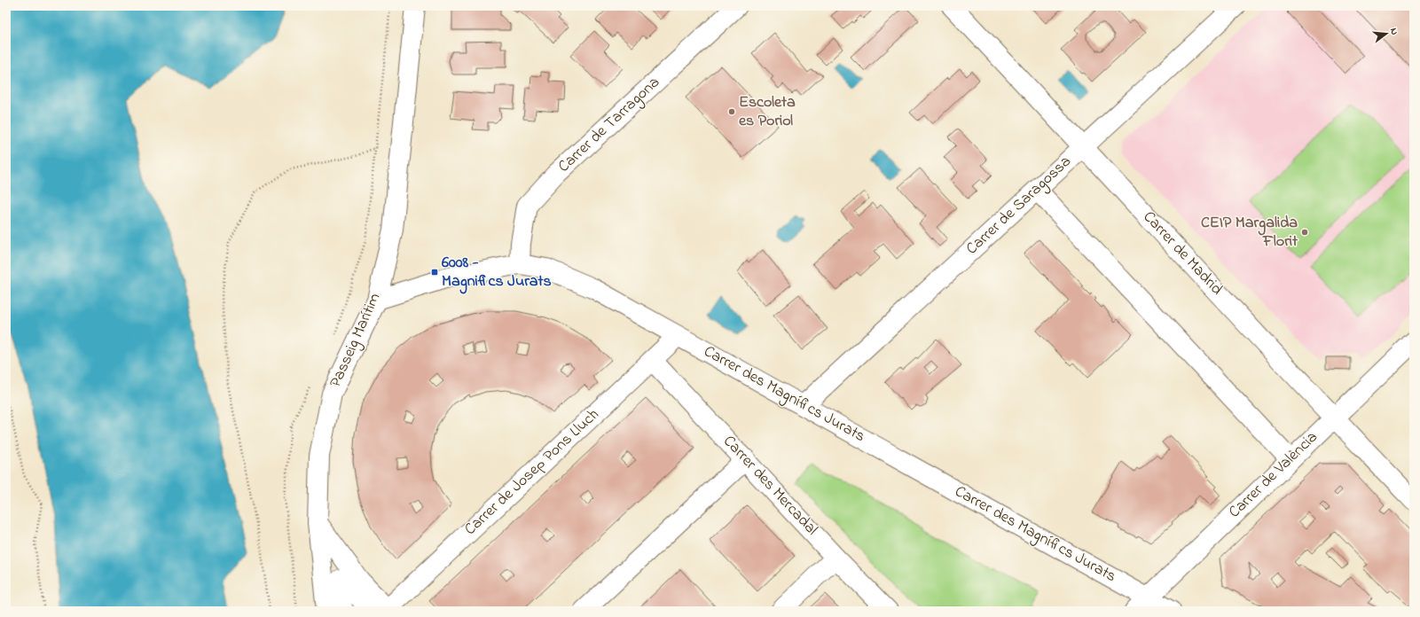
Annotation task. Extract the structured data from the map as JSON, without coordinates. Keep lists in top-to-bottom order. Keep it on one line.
{"streets":{"street":["Carrer de Tarragona","Carrer de Saragossa","Carrer de Madrid","Passeig Marítim","Carrer des Magnífics Jurats","Carrer de Josep Pons Lluch","Carrer de València","Carrer des Mercadal"]},"crossings":[["Carrer de Tarragona","Carrer des Magnífics Jurats"],["Carrer de Saragossa","Carrer de Madrid"],["Carrer de Saragossa","Carrer des Magnífics Jurats"],["Carrer de Madrid","Carrer de València"],["Passeig Marítim","Carrer des Magnífics Jurats"],["Carrer des Magnífics Jurats","Carrer de Josep Pons Lluch"],["Carrer des Magnífics Jurats","Carrer de València"],["Carrer de Josep Pons Lluch","Carrer des Mercadal"]],"places":{"other":["Escoleta es Poriol","CEIP Margalida Florit"],"transit":["6008 - Magnifics Jurats"]},"north":"right"}
